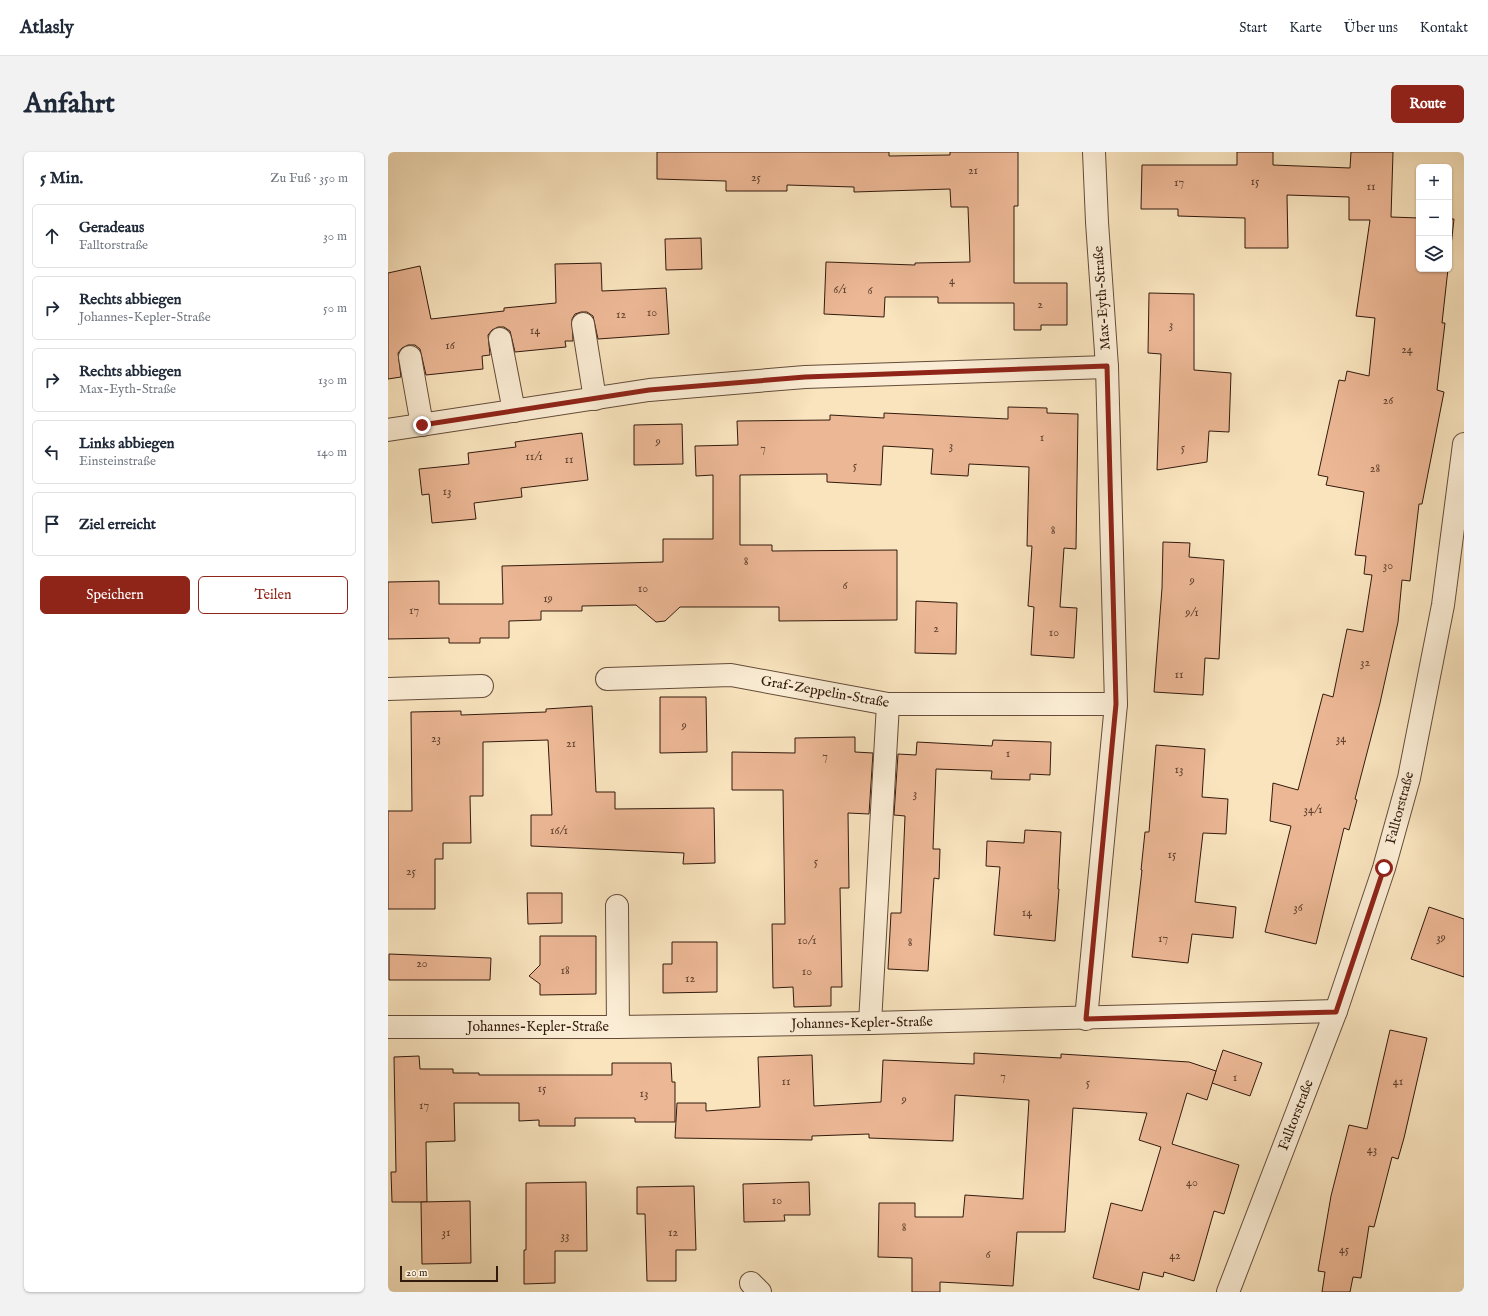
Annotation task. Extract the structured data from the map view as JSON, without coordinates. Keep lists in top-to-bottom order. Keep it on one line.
{"streets":{"street":["Max-Eyth-Straße","Graf-Zeppelin-Straße","Falltorstraße","Johannes-Kepler-Straße"]},"crossings":[["Max-Eyth-Straße","Graf-Zeppelin-Straße"],["Max-Eyth-Straße","Johannes-Kepler-Straße"],["Falltorstraße","Johannes-Kepler-Straße"]],"house_numbers":["21","25","15","17","11","4","6/1","6","2","10","12","3","14","16","24","26","1","9","3","5","7","11/1","11","5","28","13","8","8","30","9","6","10","19","17","9/1","2","10","32","11","9","23","34","21","1","7","13","3","34/1","16/1","15","5","25","36","14","39","17","10/1","8","20","18","10","12","7","1","11","41","5","15","13","9","17","43","40","10","8","31","12","33","45","6","42"],"scale_bar":"20 m","page":{"header":"Atlasly","nav":["Start","Karte","Über uns","Kontakt"],"buttons":["Route",["Speichern","Teilen"]],"title":"Anfahrt","heading":["5 Min.","Zu Fuß · 350 m"],"map_buttons":["+","−"],"list":[["Geradeaus","Falltorstraße","30 m"],["Rechts abbiegen","Johannes-Kepler-Straße","50 m"],["Rechts abbiegen","Max-Eyth-Straße","130 m"],["Links abbiegen","Einsteinstraße","140 m"],"Ziel erreicht"],"scale":"20 m"}}
